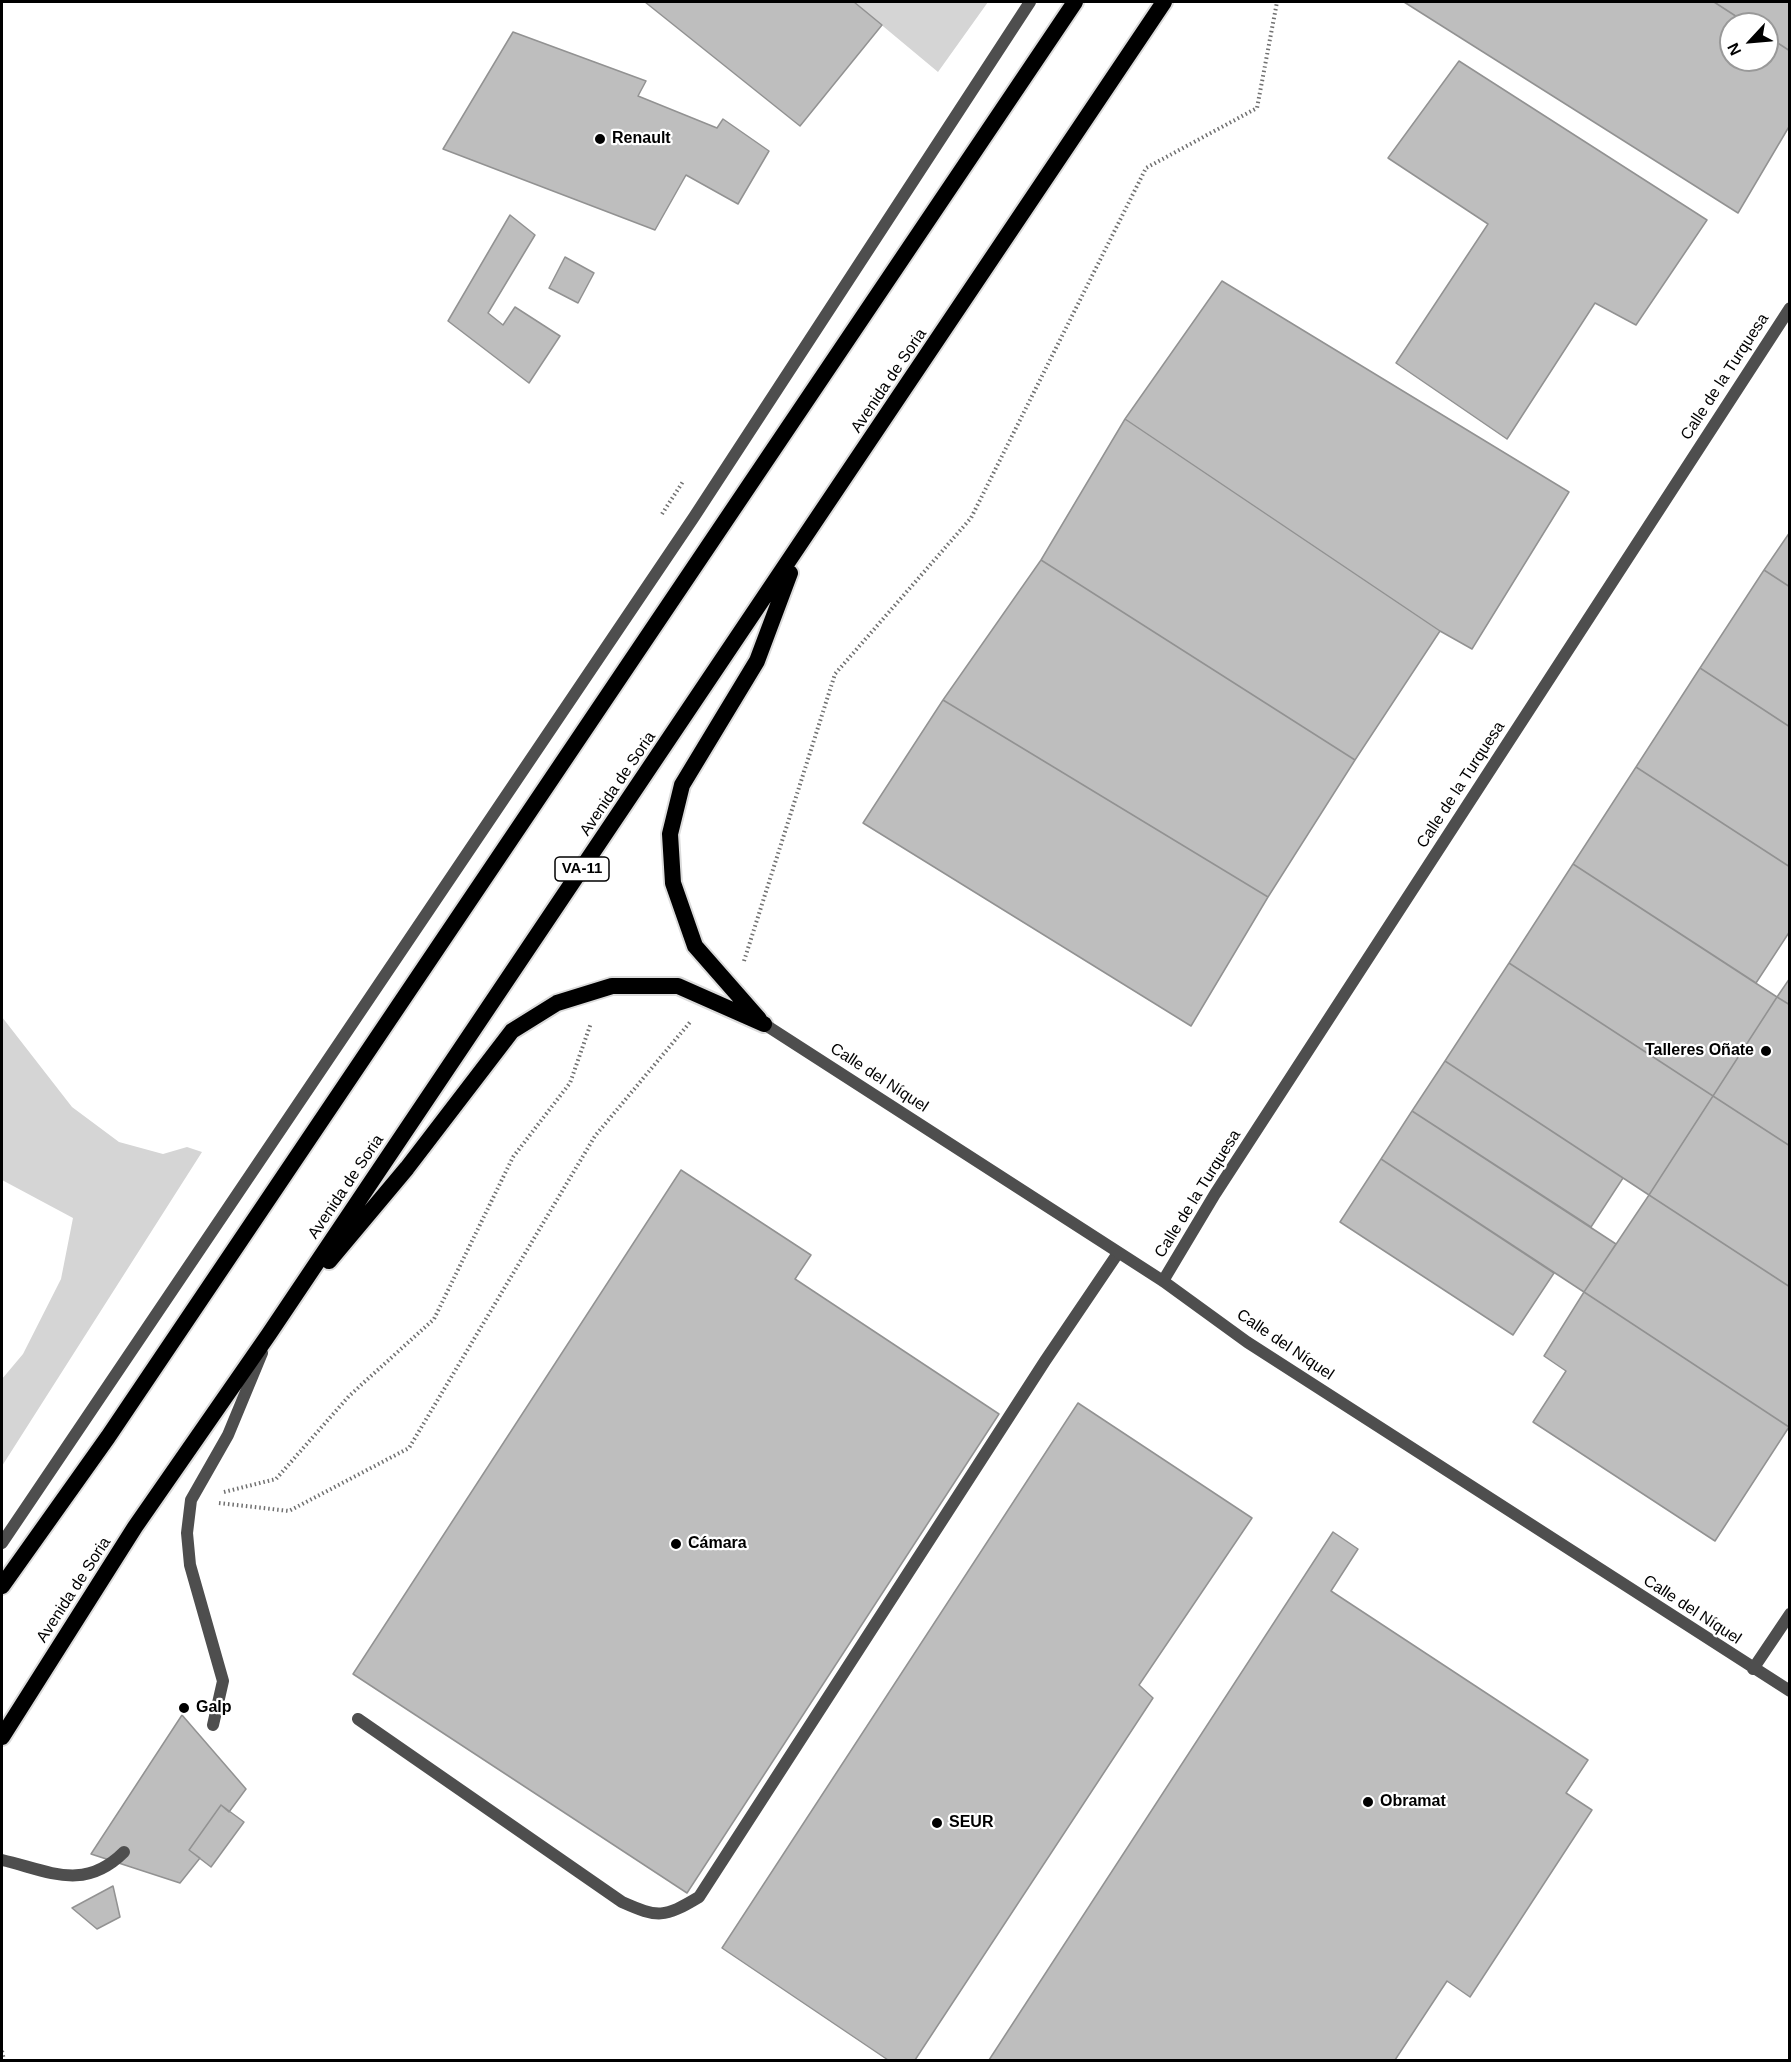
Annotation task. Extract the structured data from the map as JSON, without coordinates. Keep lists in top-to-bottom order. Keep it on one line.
{"streets":{"highway":["Avenida de Soria","VA-11"],"street":["Calle de la Turquesa","Calle del Níquel"]},"crossings":[["Calle de la Turquesa","Calle del Níquel"]],"places":["Renault","Talleres Oñate","Cámara","Galp","Obramat","SEUR"],"north":"bottom left"}
